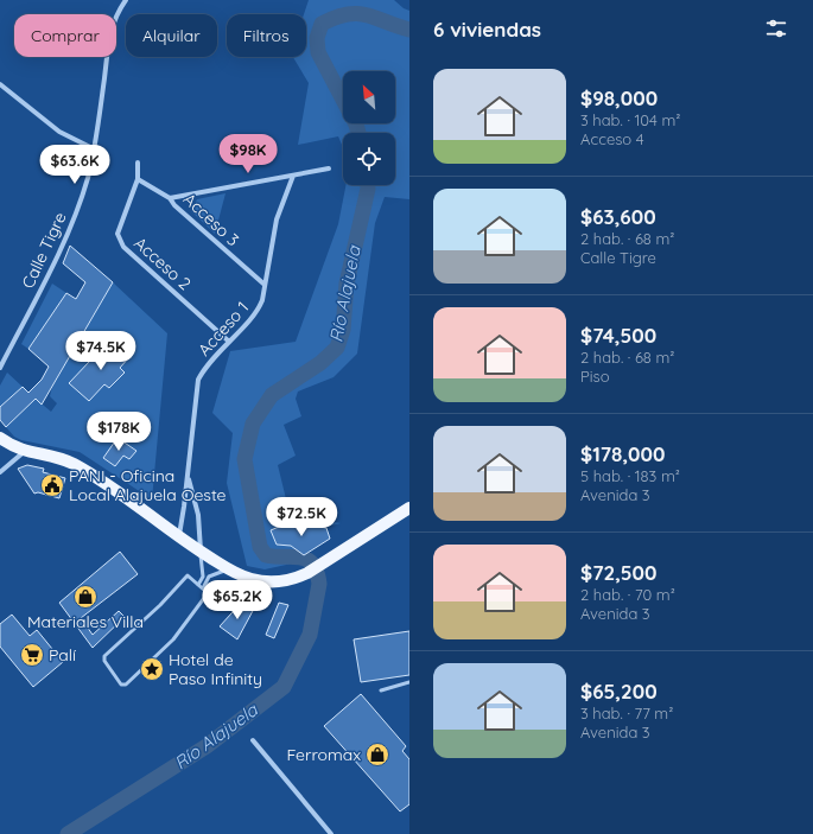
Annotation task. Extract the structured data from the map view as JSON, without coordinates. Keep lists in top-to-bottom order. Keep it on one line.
{"streets":{"street":["Acceso 3","Calle Tigre","Acceso 2","Acceso 1"]},"crossings":[["Acceso 3","Acceso 2"],["Acceso 3","Acceso 1"],["Acceso 2","Acceso 1"]],"water":["Río Alajuela"],"places":{"public building":["PANI - Oficina Local Alajuela Oeste"],"shop":["Materiales Villa","Ferromax"],"supermarket":["Palí"],"place":["Hotel de Paso Infinity"]},"north":"top left","page":{"heading":"6 viviendas","chip":["Comprar","Alquilar","Filtros"],"list":[{"name":"$98,000","note":"3 hab. · 104 m² · Acceso 4"},{"name":"$63,600","note":"2 hab. · 68 m² · Calle Tigre"},{"name":"$74,500","note":"2 hab. · 68 m² · Piso"},{"name":"$178,000","note":"5 hab. · 183 m² · Avenida 3"},{"name":"$72,500","note":"2 hab. · 70 m² · Avenida 3"},{"name":"$65,200","note":"3 hab. · 77 m² · Avenida 3"}],"price":["$98K","$63.6K","$74.5K","$178K","$72.5K","$65.2K"]}}
